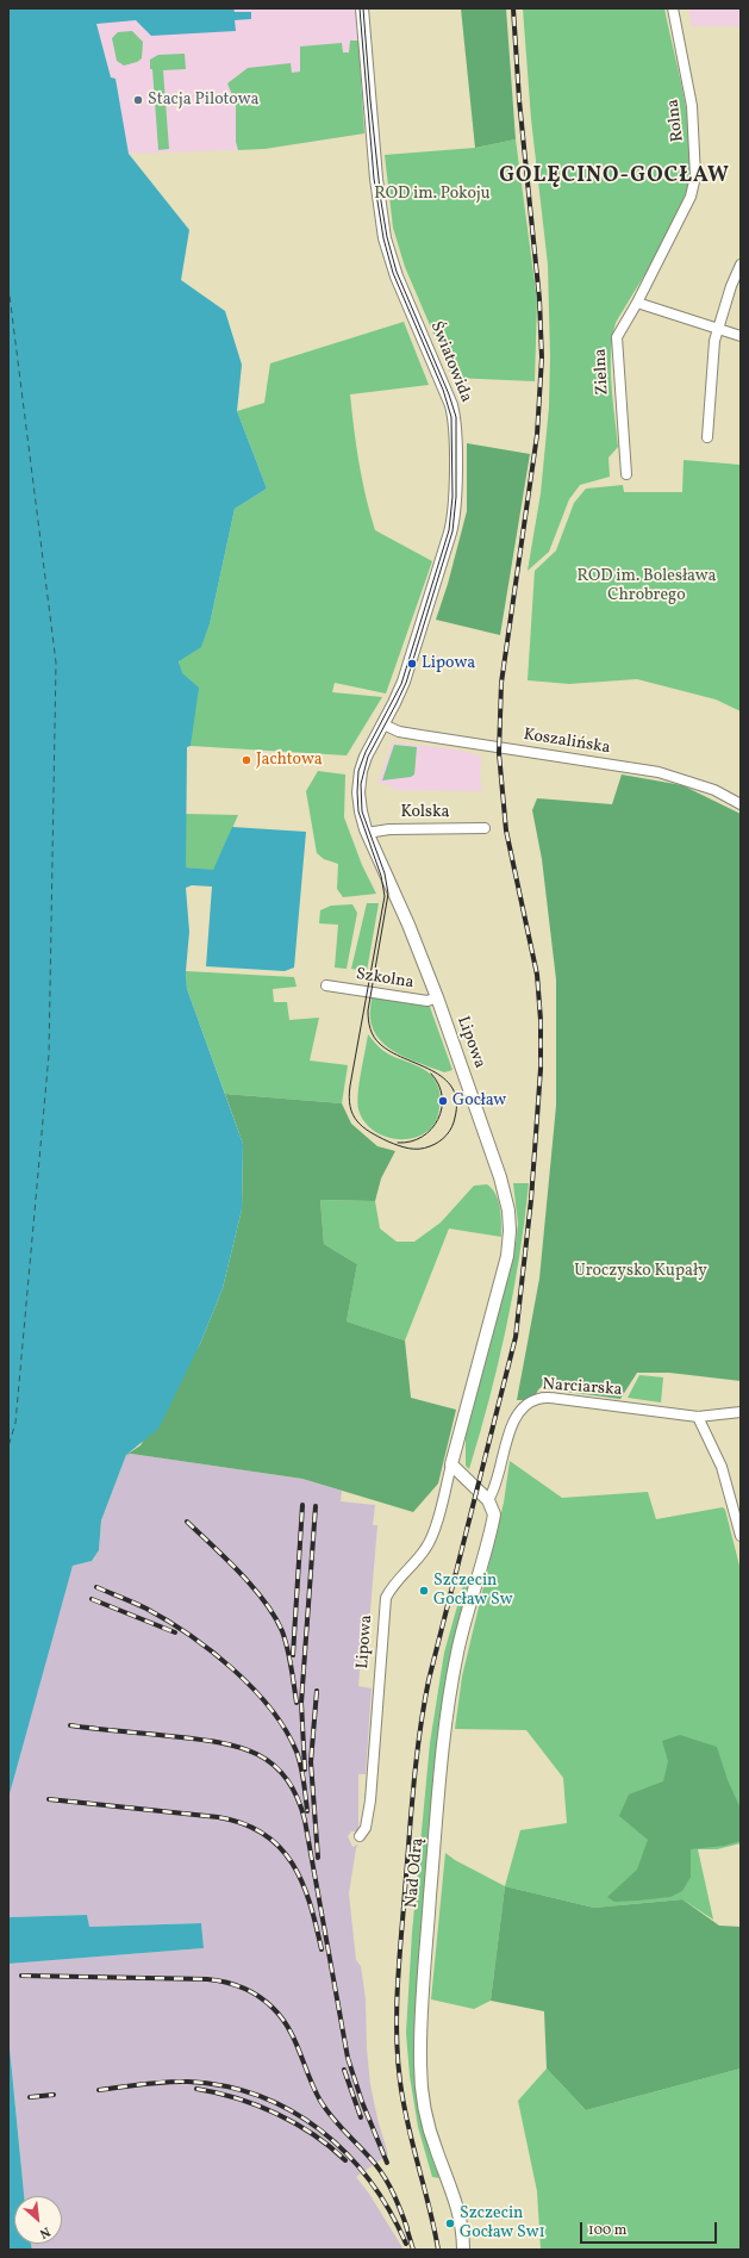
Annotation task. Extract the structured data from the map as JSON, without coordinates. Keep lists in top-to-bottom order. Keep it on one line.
{"streets":{"street":["Rolna","Światowida","Zielna","Koszalińska","Kolska","Szkolna","Lipowa","Narciarska","Nad Odrą"]},"crossings":[["Rolna","Zielna"],["Światowida","Koszalińska"],["Światowida","Lipowa"],["Koszalińska","Lipowa"],["Kolska","Lipowa"],["Szkolna","Lipowa"],["Narciarska","Nad Odrą"]],"districts":["GOLĘCINO-GOCŁAW"],"parks":["ROD im. Pokoju","ROD im. Bolesława Chrobrego","Uroczysko Kupały"],"places":["Stacja Pilotowa","Lipowa","Jachtowa","Gocław","Szczecin Gocław Sw","Szczecin Gocław Sw1"],"scale_bar":"100 m","north":"bottom right"}
